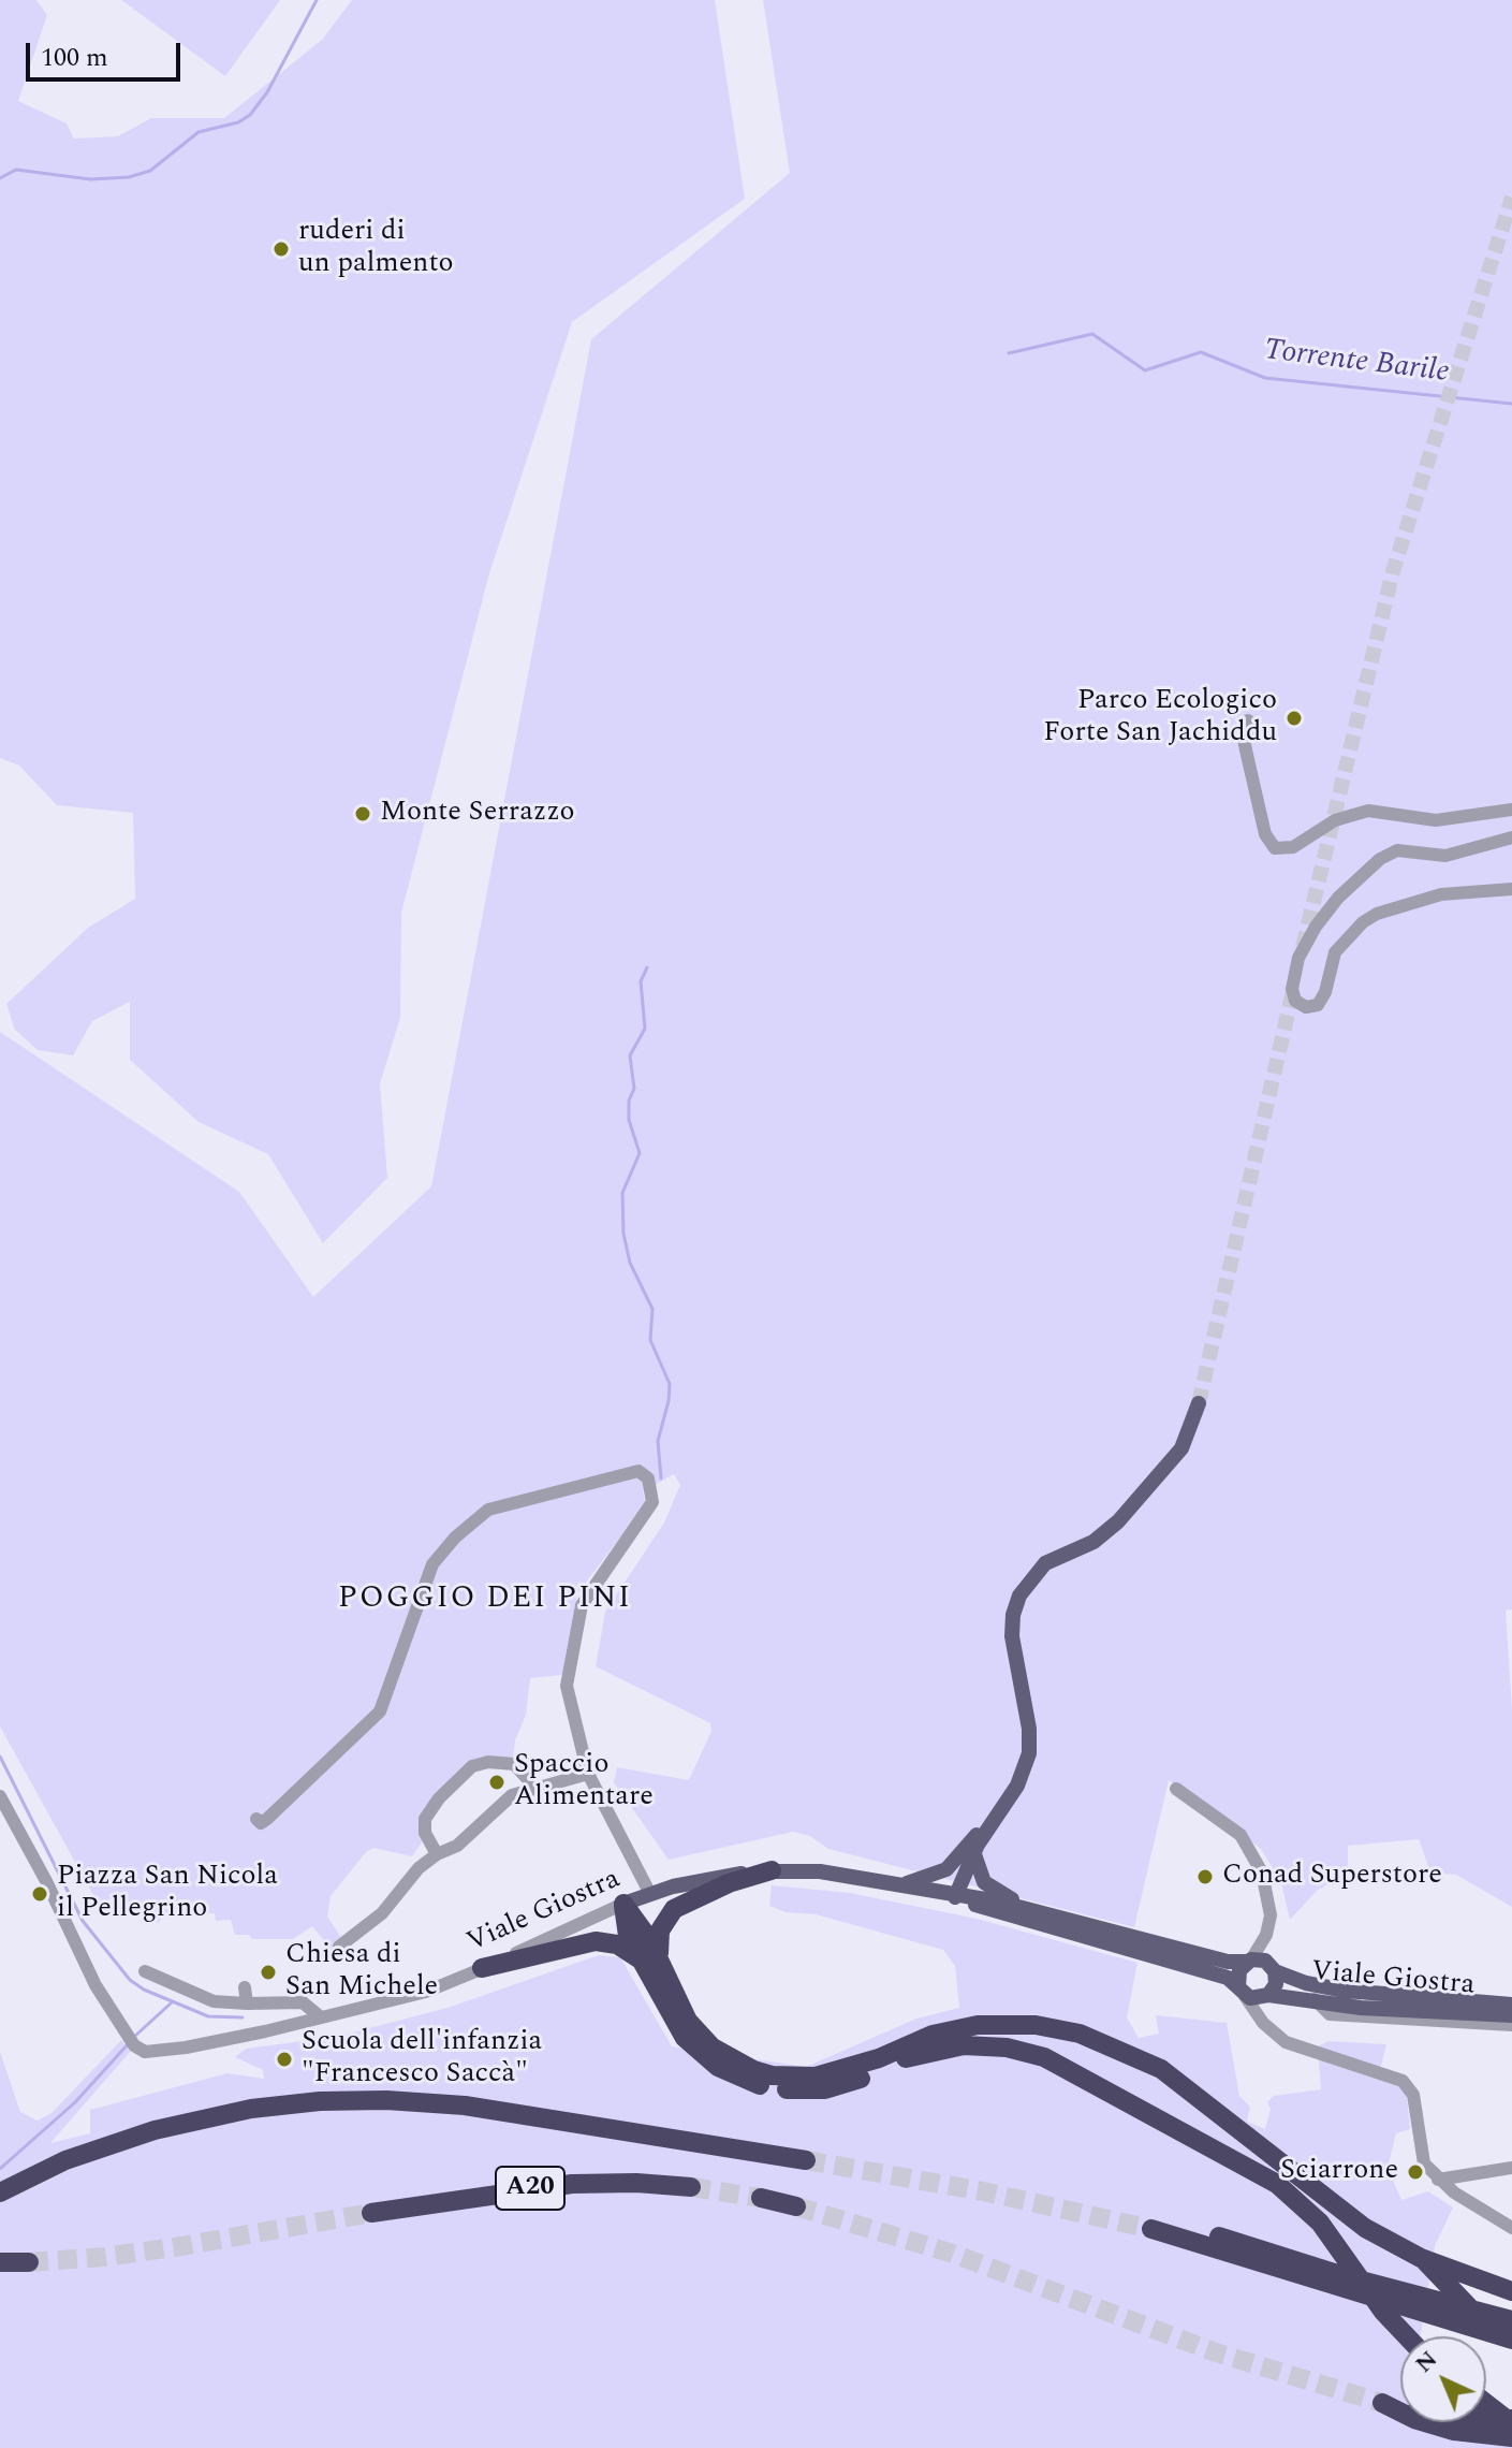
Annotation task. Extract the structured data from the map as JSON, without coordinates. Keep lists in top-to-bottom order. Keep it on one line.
{"streets":{"highway":["A20"],"main road":["Viale Giostra"]},"districts":["POGGIO DEI PINI"],"water":["Torrente Barile"],"places":["ruderi di un palmento","Parco Ecologico Forte San Jachiddu","Monte Serrazzo","Spaccio Alimentare","Conad Superstore","Piazza San Nicola il Pellegrino","Chiesa di San Michele","Scuola dell'infanzia \"Francesco Saccà\"","Sciarrone"],"scale_bar":"100 m","north":"top left"}
